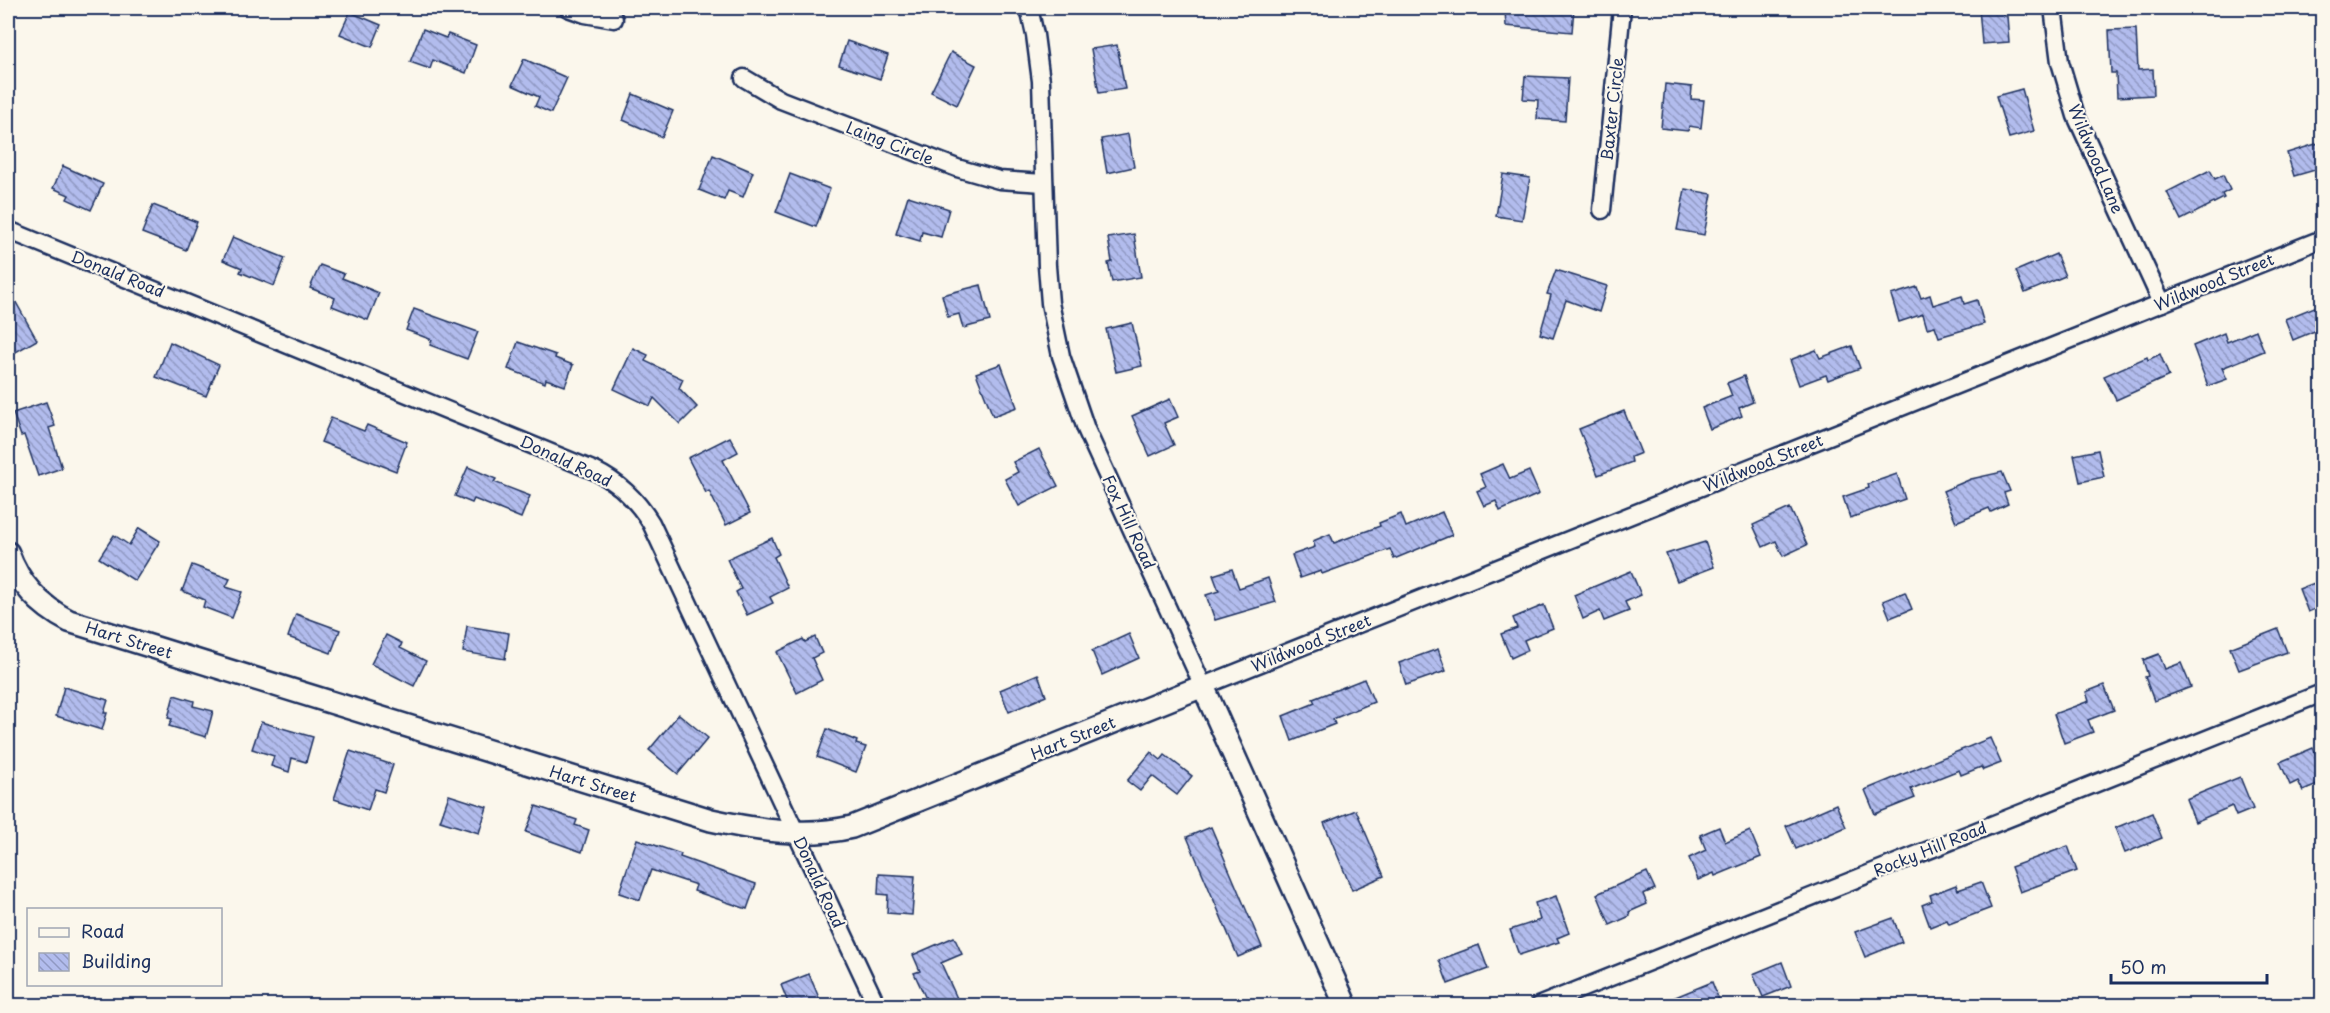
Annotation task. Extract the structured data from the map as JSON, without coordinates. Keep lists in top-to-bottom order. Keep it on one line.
{"streets":{"street":["Baxter Circle","Laing Circle","Wildwood Lane","Donald Road","Wildwood Street","Fox Hill Road","Hart Street","Rocky Hill Road"]},"crossings":[["Laing Circle","Fox Hill Road"],["Wildwood Lane","Wildwood Street"],["Donald Road","Hart Street"],["Wildwood Street","Fox Hill Road"],["Wildwood Street","Hart Street"],["Fox Hill Road","Hart Street"]],"legend":["Road","Building"],"scale_bar":"50 m"}
